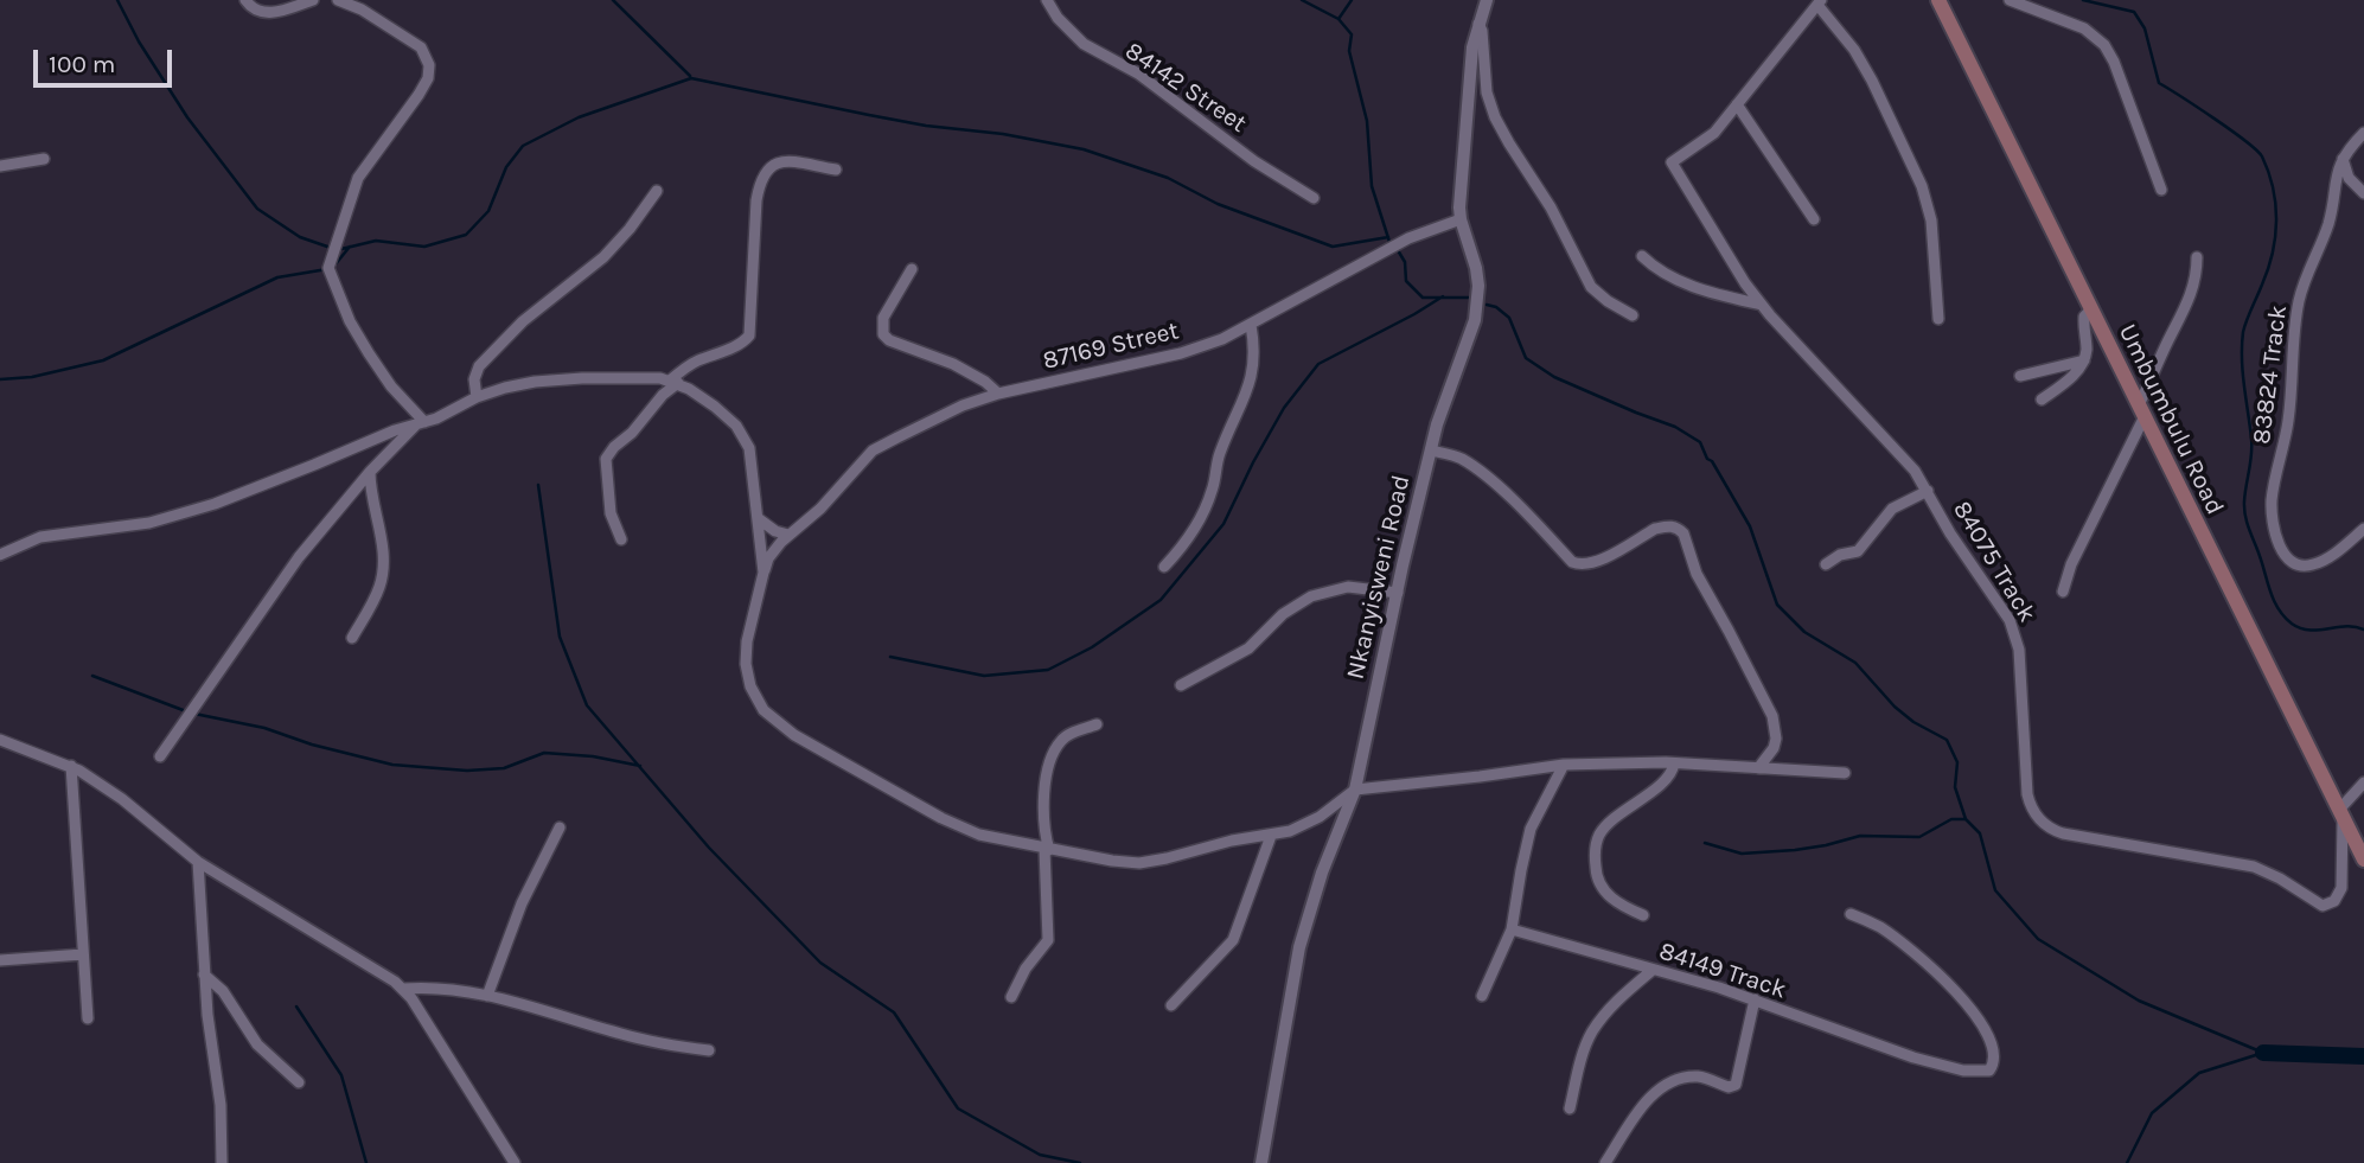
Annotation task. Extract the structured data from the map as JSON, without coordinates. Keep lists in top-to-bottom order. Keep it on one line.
{"streets":{"main road":["Umbumbulu Road"],"street":["84142 Street","87169 Street","83824 Track","84075 Track","Nkanyisweni Road","84149 Track"]},"crossings":[["87169 Street","Nkanyisweni Road"],["Umbumbulu Road","84075 Track"]],"scale_bar":"100 m"}
